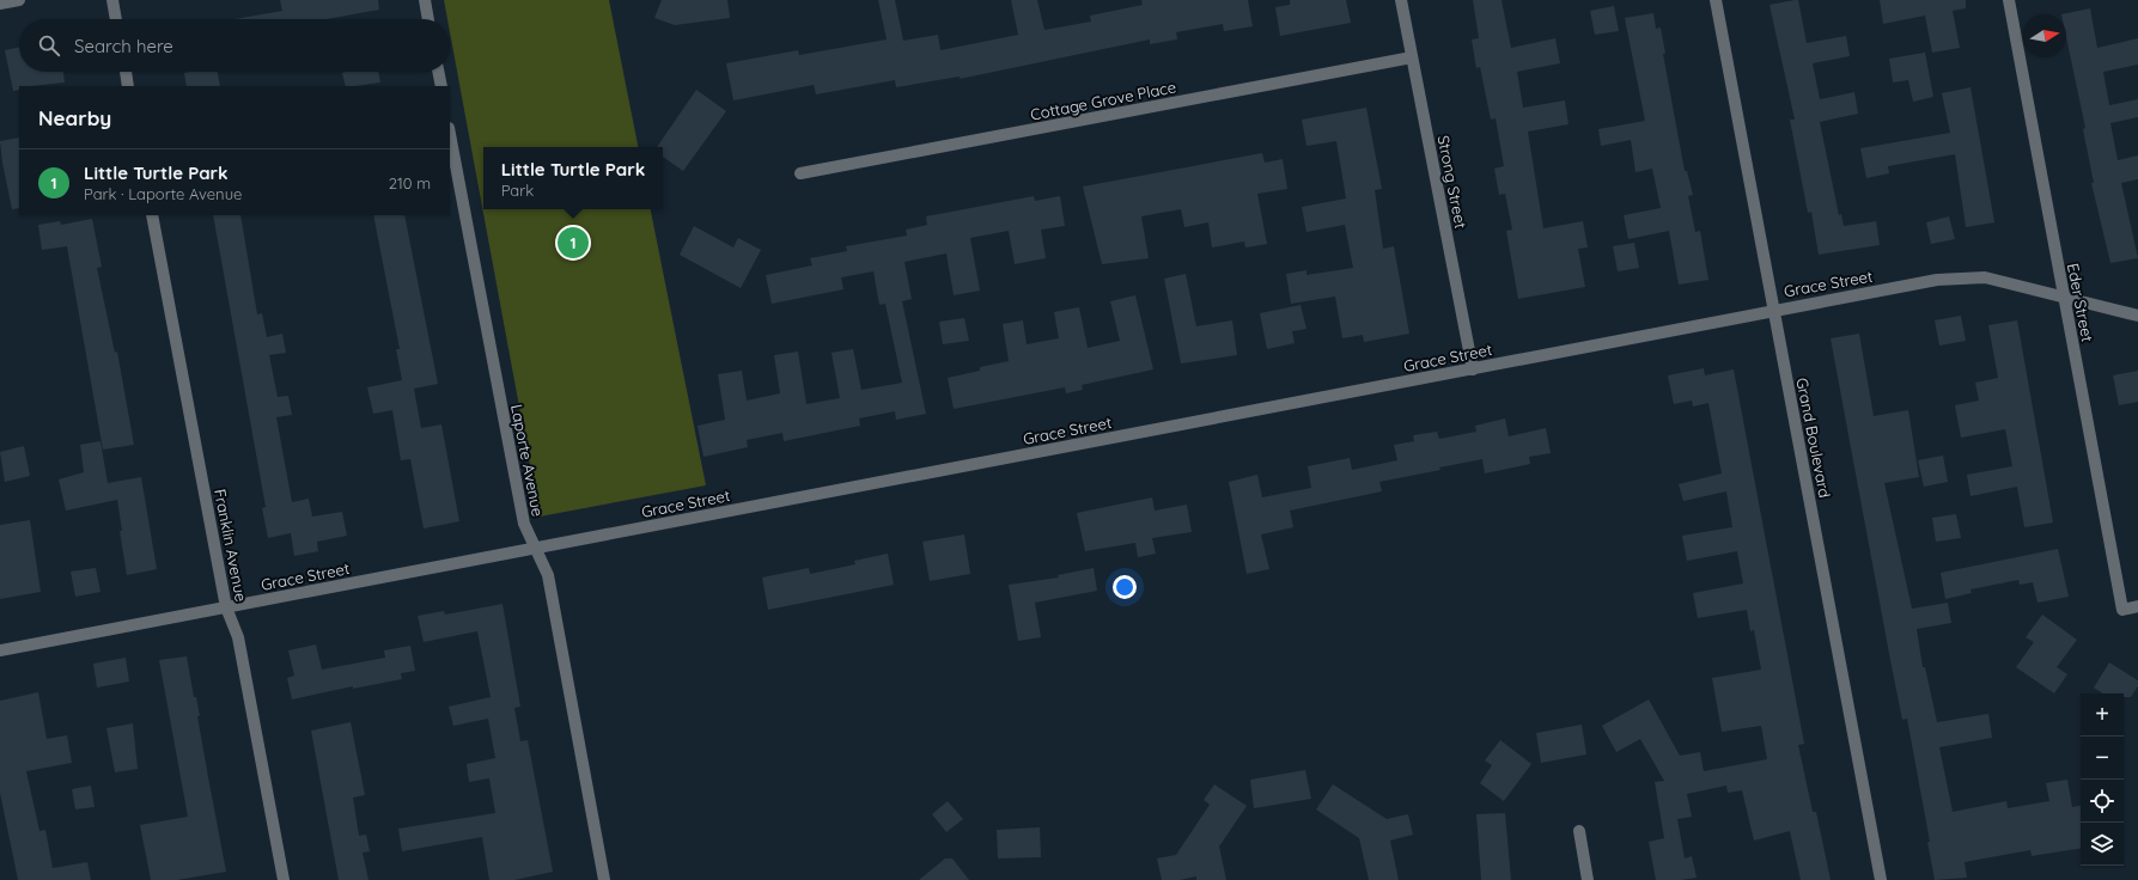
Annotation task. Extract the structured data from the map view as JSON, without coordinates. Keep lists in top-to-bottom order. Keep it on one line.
{"streets":{"street":["Cottage Grove Place","Strong Street","Grace Street","Eder Street","Grand Boulevard","Laporte Avenue","Franklin Avenue"]},"crossings":[["Cottage Grove Place","Strong Street"],["Strong Street","Grace Street"],["Grace Street","Eder Street"],["Grace Street","Grand Boulevard"],["Grace Street","Laporte Avenue"],["Grace Street","Franklin Avenue"]],"north":"right","page":{"search":"Search here","heading":"Nearby","popup":["Little Turtle Park","Park"],"list":[{"mark":"1","name":"Little Turtle Park","note":"Park · Laporte Avenue","value":"210 m"}],"pins":"1","map_buttons":["+","−"]}}
